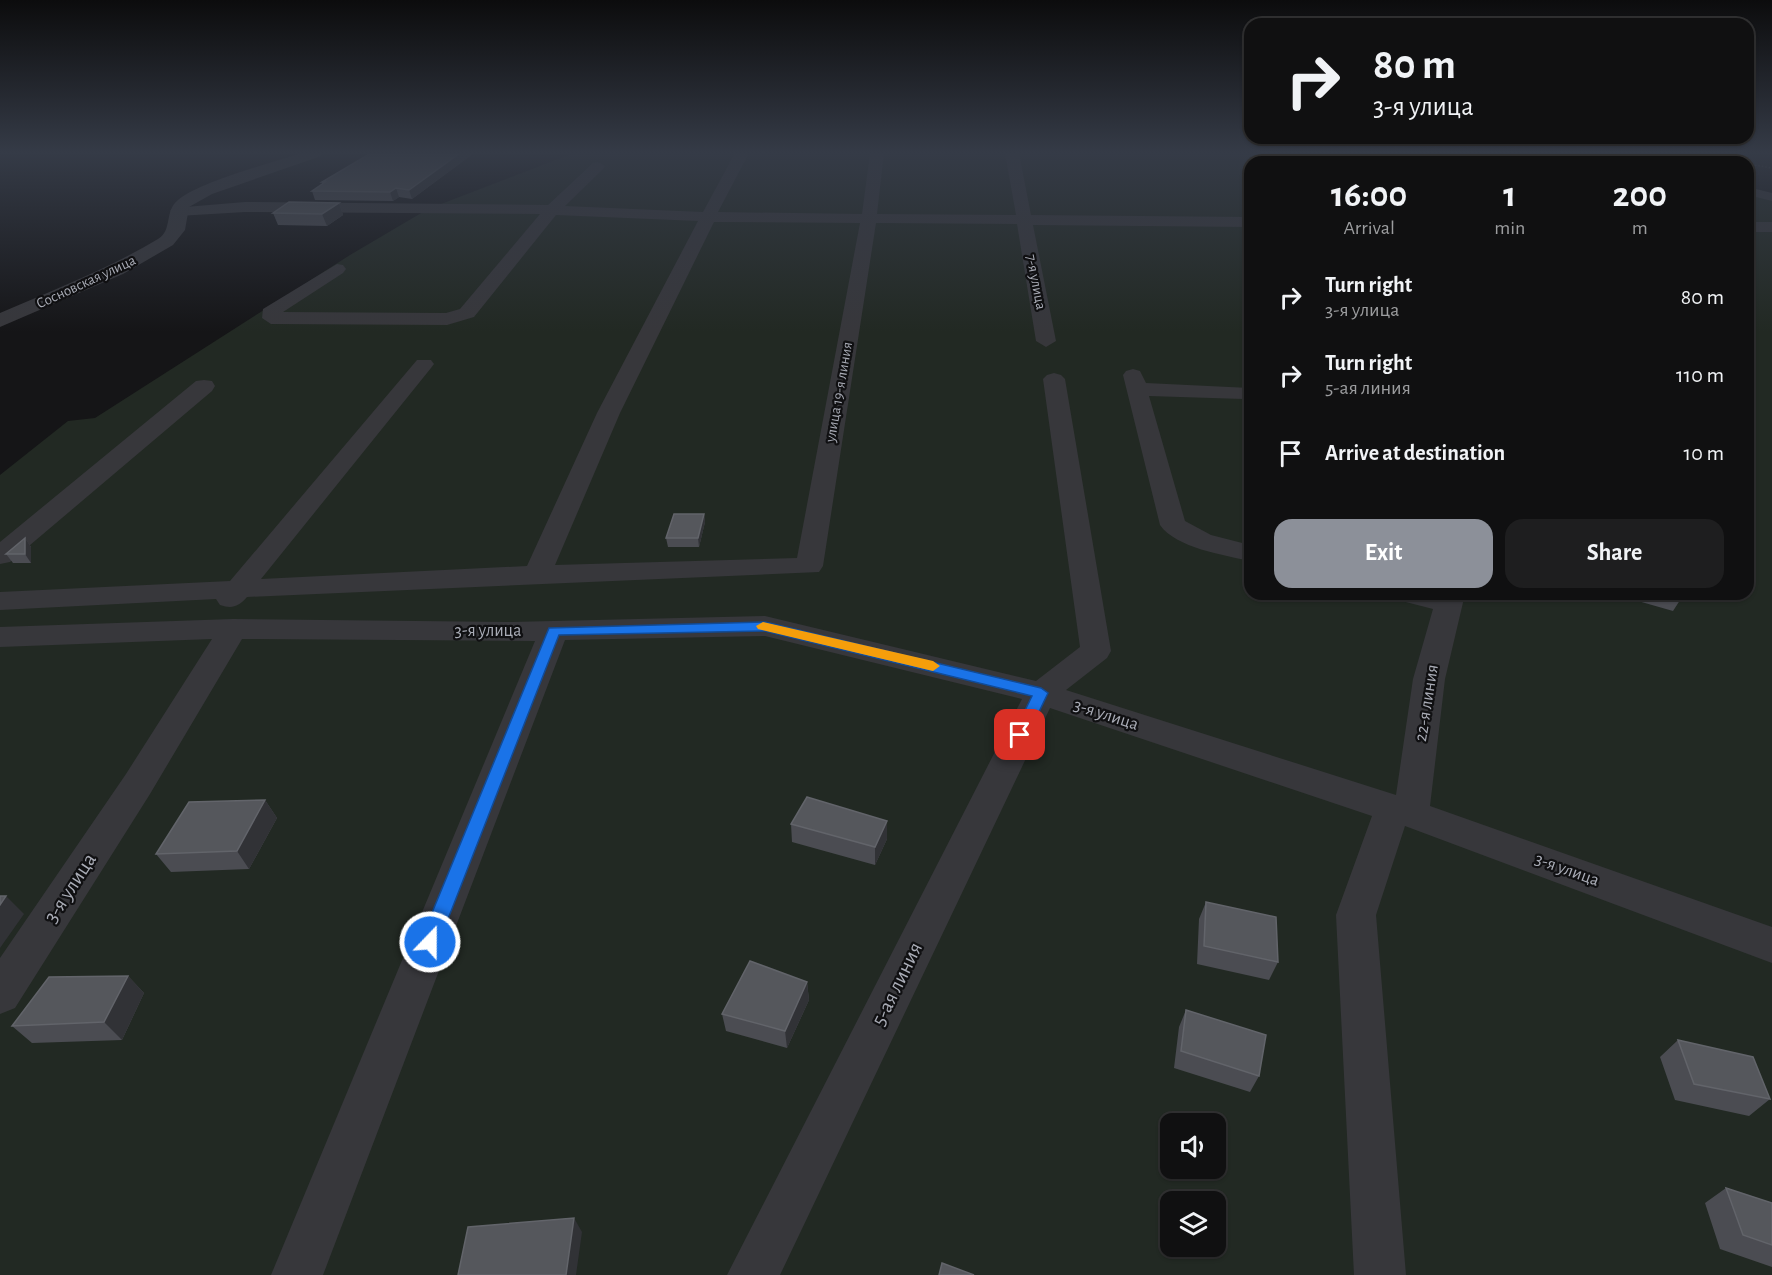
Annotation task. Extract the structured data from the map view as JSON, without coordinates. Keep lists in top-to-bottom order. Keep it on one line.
{"streets":{"street":["Сосновская улица","7-я улица","улица 19-я линия","3-я улица","22-я линия","5-ая линия"]},"crossings":[["3-я улица","22-я линия"],["3-я улица","5-ая линия"]],"page":{"turn":["80 m","3-я улица"],"eta":["16:00","Arrival","1","min","200","m"],"list":[{"name":"Turn right","note":"3-я улица","value":"80 m"},{"name":"Turn right","note":"5-ая линия","value":"110 m"},{"name":"Arrive at destination","value":"10 m"}],"buttons":["Exit","Share"]}}
